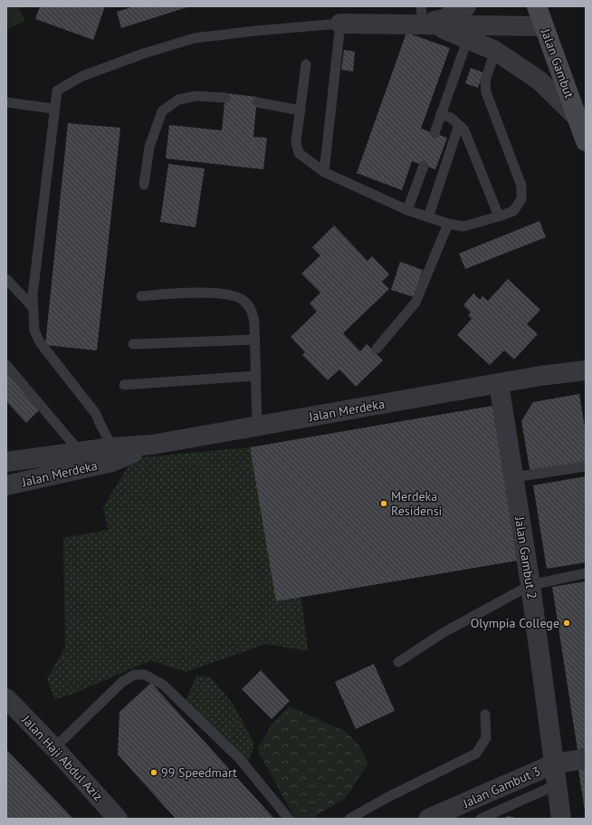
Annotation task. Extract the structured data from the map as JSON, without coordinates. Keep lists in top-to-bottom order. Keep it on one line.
{"streets":{"street":["Jalan Gambut","Jalan Merdeka","Jalan Gambut 2","Jalan Haji Abdul Aziz","Jalan Gambut 3"]},"crossings":[["Jalan Merdeka","Jalan Gambut 2"],["Jalan Gambut 2","Jalan Gambut 3"]],"places":["Merdeka Residensi","Olympia College","99 Speedmart"]}
